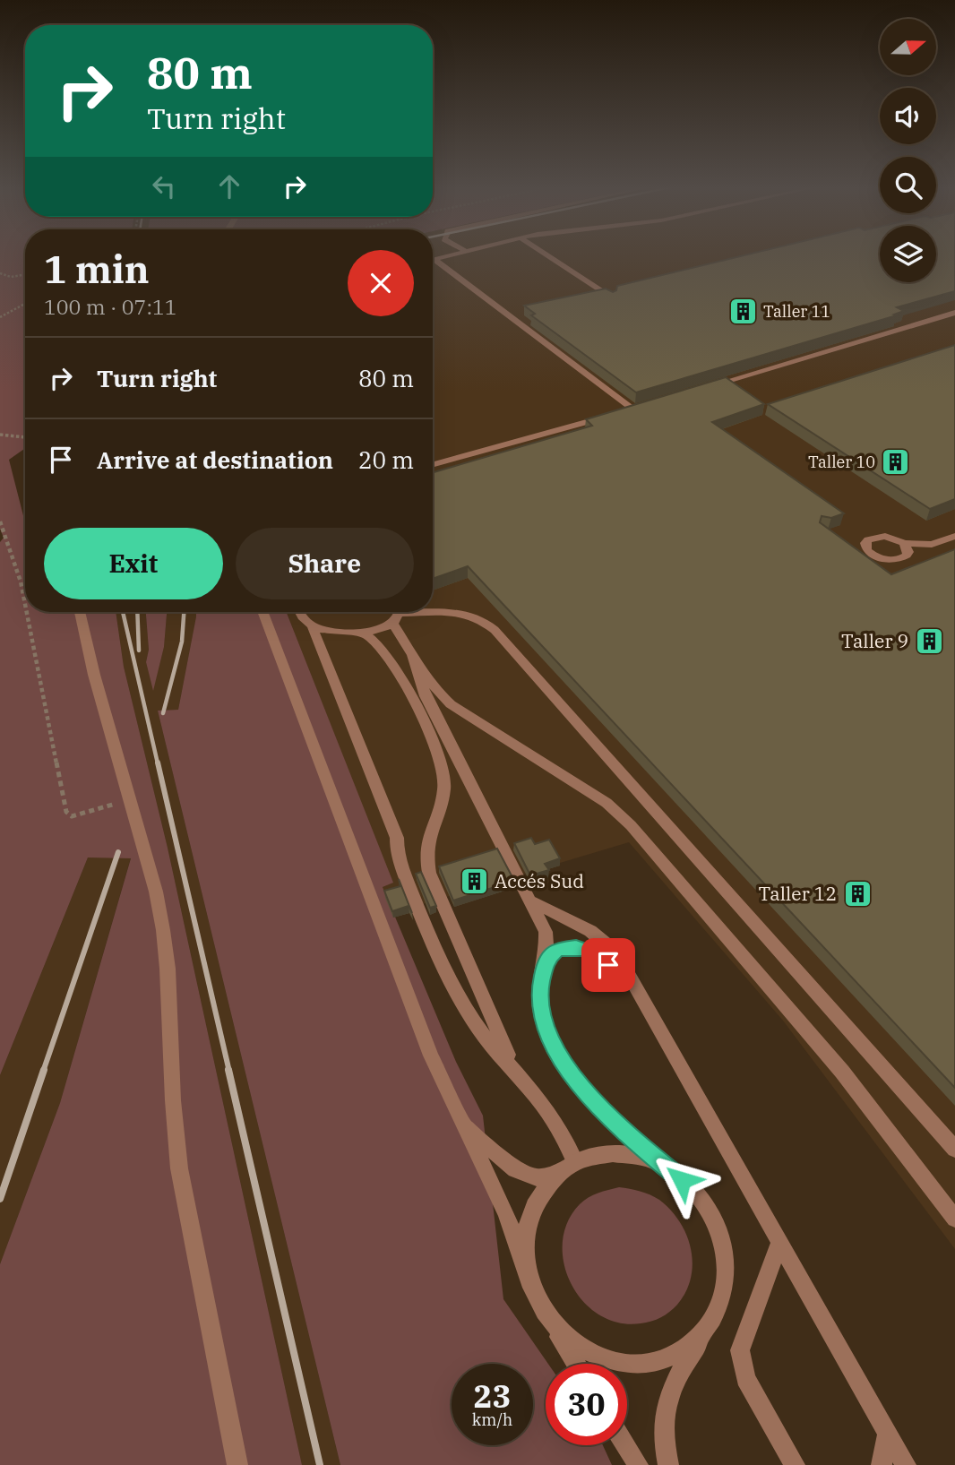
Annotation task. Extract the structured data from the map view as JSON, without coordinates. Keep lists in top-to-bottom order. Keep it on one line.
{"places":{"building":["Taller 11","Taller 10","Taller 9","Accés Sud","Taller 12"]},"north":"right","page":{"turn":["80 m","Turn right"],"heading":["1 min","100 m · 07:11"],"list":[{"name":"Turn right","value":"80 m"},{"name":"Arrive at destination","value":"20 m"}],"buttons":["Exit","Share"],"speed":"23 km/h","limit":"30"}}
